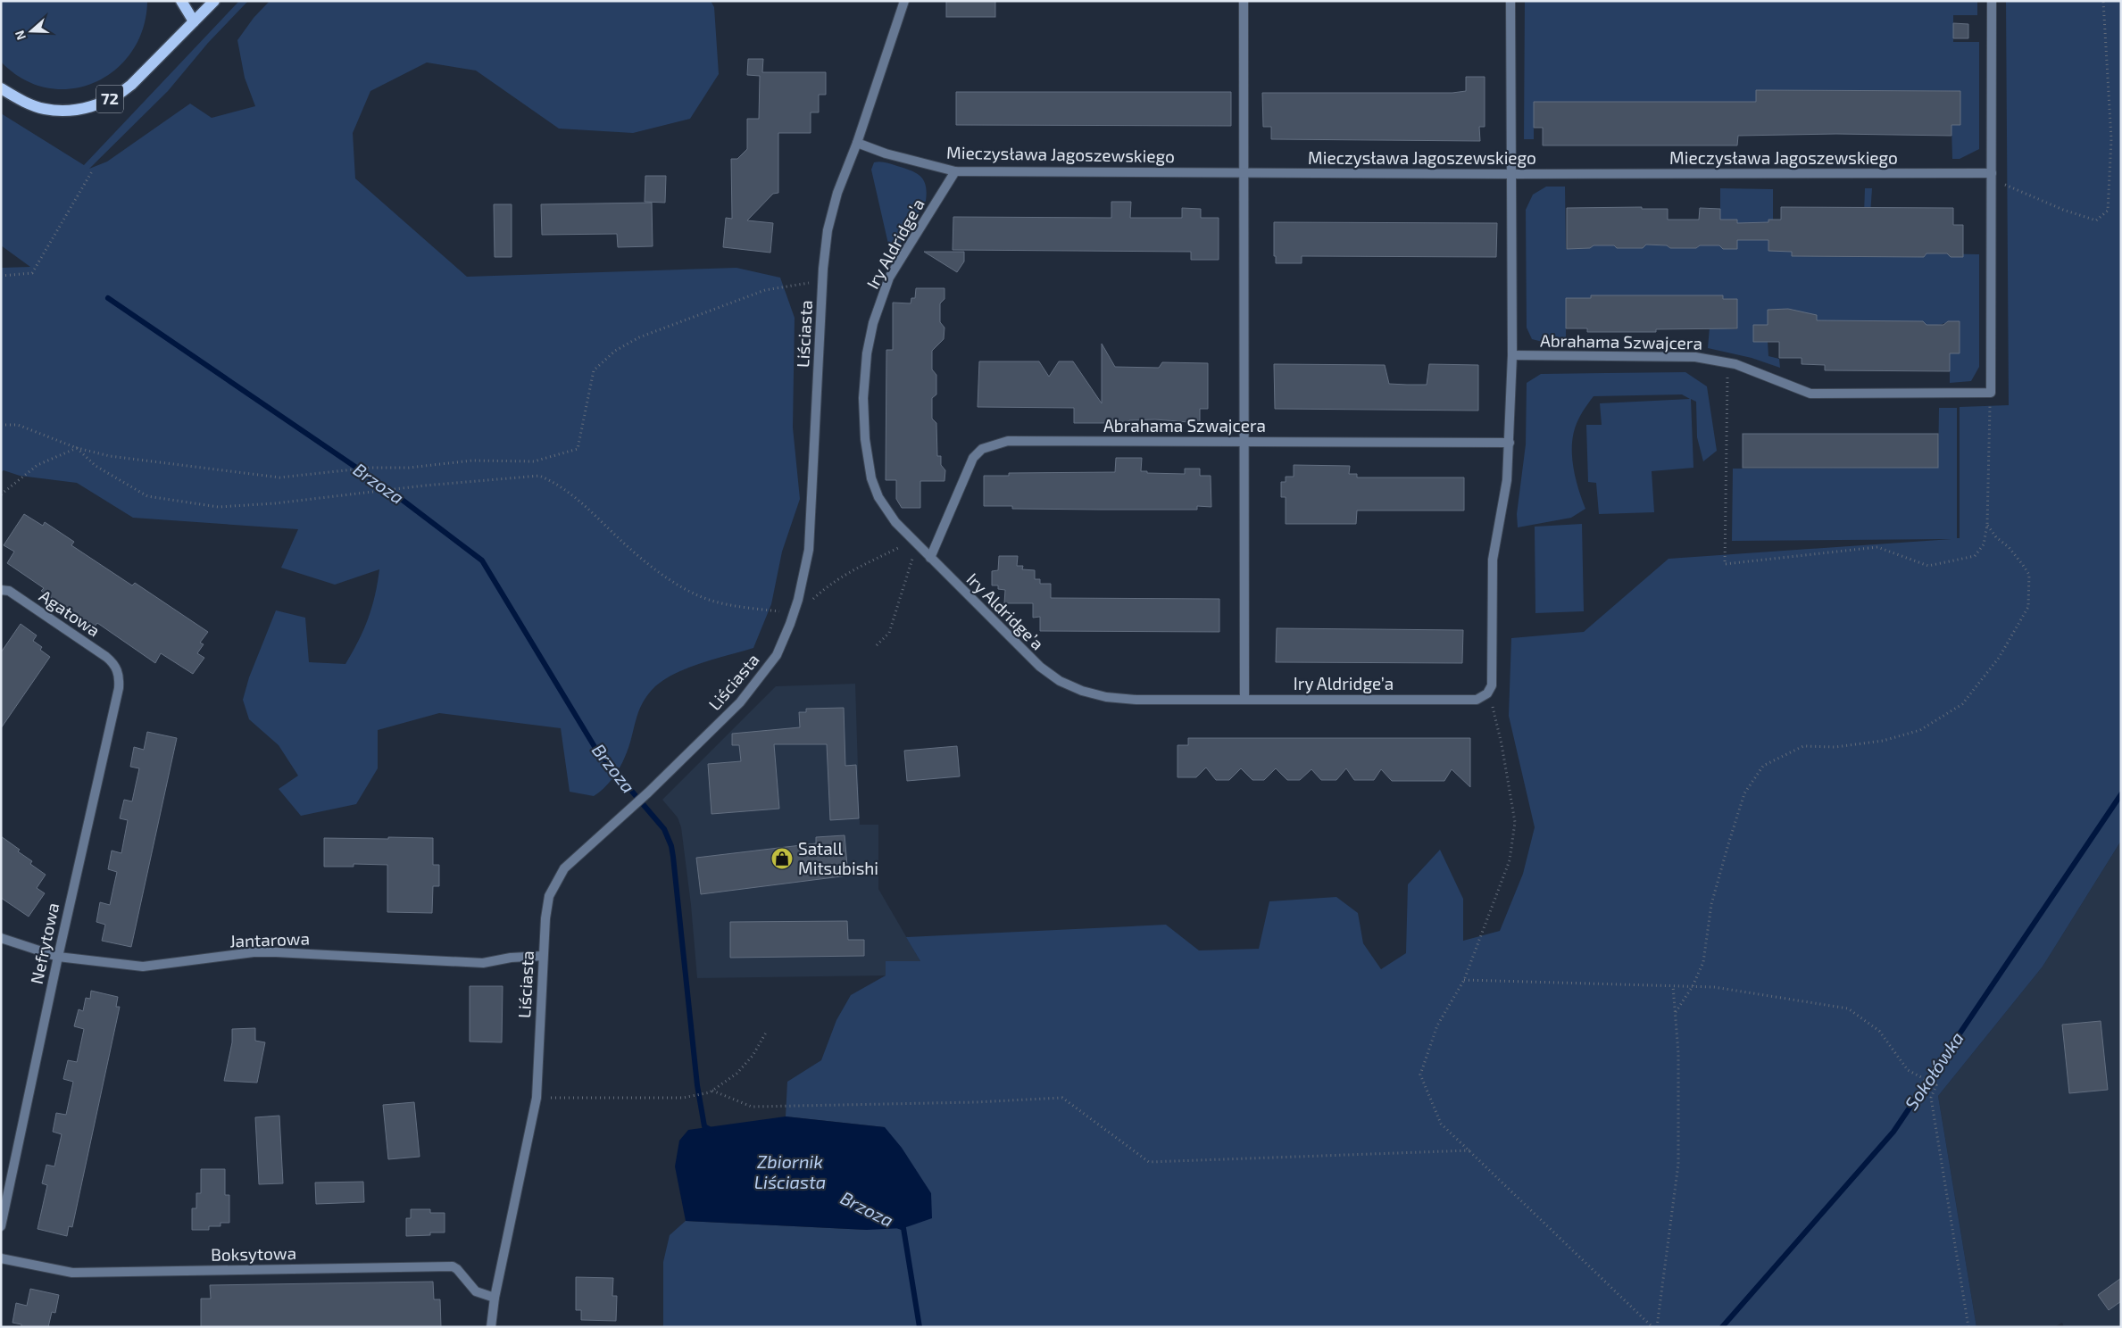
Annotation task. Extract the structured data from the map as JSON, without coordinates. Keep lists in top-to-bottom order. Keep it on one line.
{"streets":{"main road":["72"],"street":["Mieczysława Jagoszewskiego","Iry Aldridge’a","Liściasta","Abrahama Szwajcera","Agatowa","Jantarowa","Nefrytowa","Boksytowa"]},"crossings":[["Mieczysława Jagoszewskiego","Iry Aldridge’a"],["Mieczysława Jagoszewskiego","Liściasta"],["Iry Aldridge’a","Abrahama Szwajcera"],["Liściasta","Jantarowa"],["Liściasta","Boksytowa"],["Agatowa","Nefrytowa"],["Jantarowa","Nefrytowa"]],"water":["Brzoza","Sokołówka","Zbiornik Liściasta"],"places":{"shop":["Satall Mitsubishi"]},"north":"left"}
